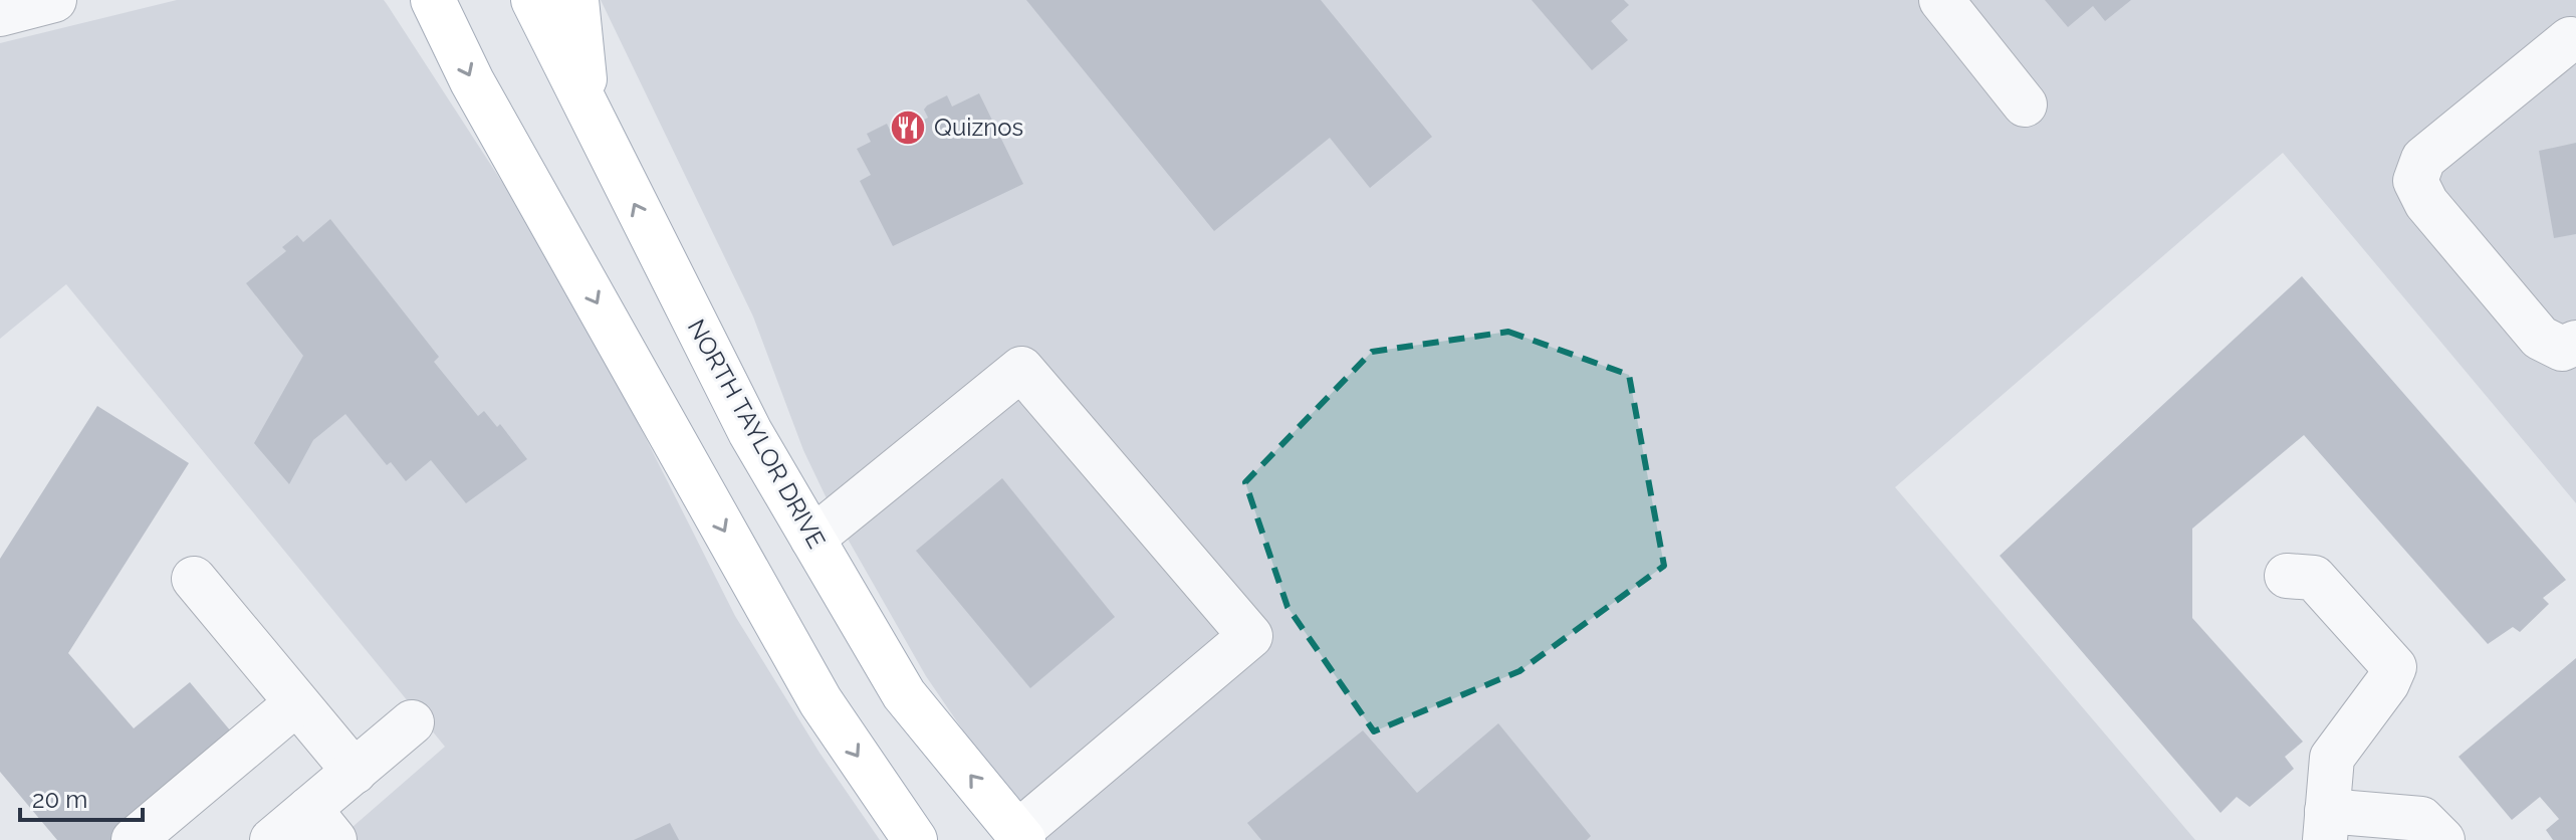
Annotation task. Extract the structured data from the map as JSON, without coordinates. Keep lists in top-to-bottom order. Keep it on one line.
{"streets":{"main road":["NORTH TAYLOR DRIVE"]},"places":{"restaurant":["Quiznos"]},"scale_bar":"20 m"}
